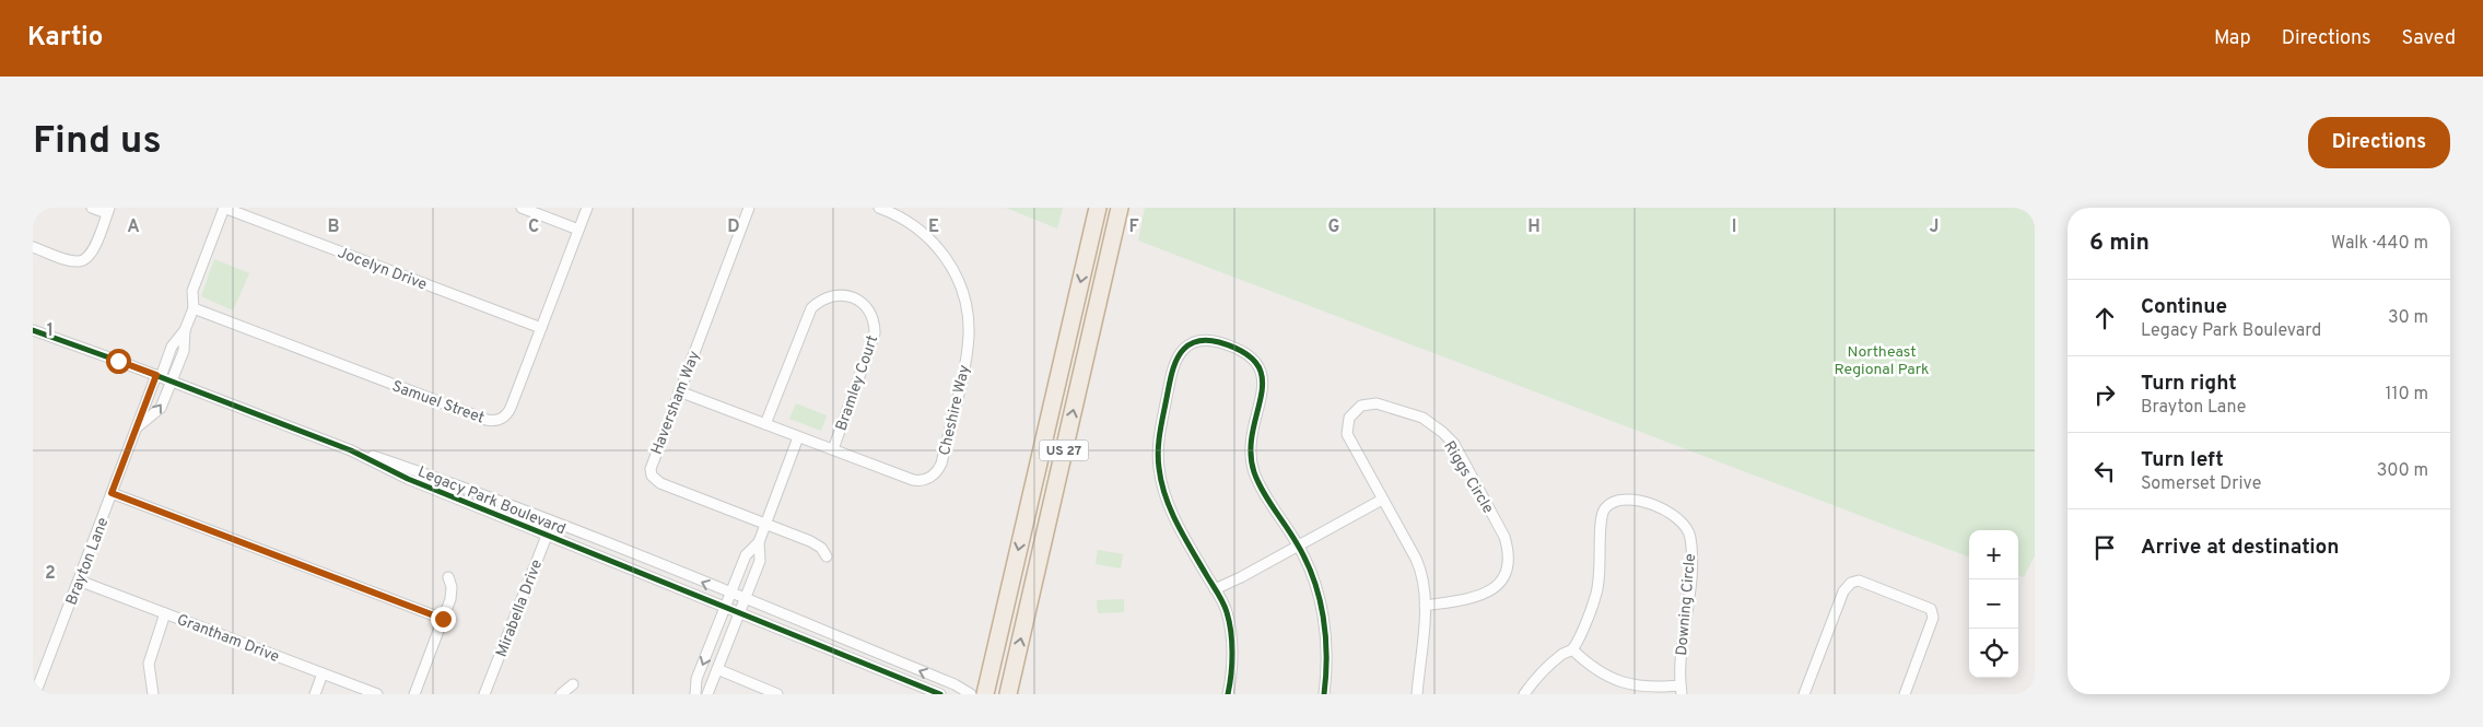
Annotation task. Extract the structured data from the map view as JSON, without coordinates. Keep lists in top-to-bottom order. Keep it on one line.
{"streets":{"highway":["US 27"],"street":["Jocelyn Drive","Bramley Court","Samuel Street","Haversham Way","Cheshire Way","Riggs Circle","Legacy Park Boulevard","Brayton Lane","Downing Circle","Mirabella Drive","Grantham Drive"]},"crossings":[["Jocelyn Drive","Samuel Street"],["Bramley Court","Cheshire Way"],["Haversham Way","Cheshire Way"],["Legacy Park Boulevard","Brayton Lane"],["Legacy Park Boulevard","Mirabella Drive"],["Brayton Lane","Grantham Drive"]],"parks":["Northeast Regional Park"],"page":{"header":"Kartio","nav":["Map","Directions","Saved"],"buttons":"Directions","title":"Find us","heading":["6 min","Walk · 440 m"],"list":[["Continue","Legacy Park Boulevard","30 m"],["Turn right","Brayton Lane","110 m"],["Turn left","Somerset Drive","300 m"],"Arrive at destination"],"map_buttons":["+","−"]},"grid":{"columns":["A","B","C","D","E","F","G","H","I","J"],"rows":["1","2"]}}
